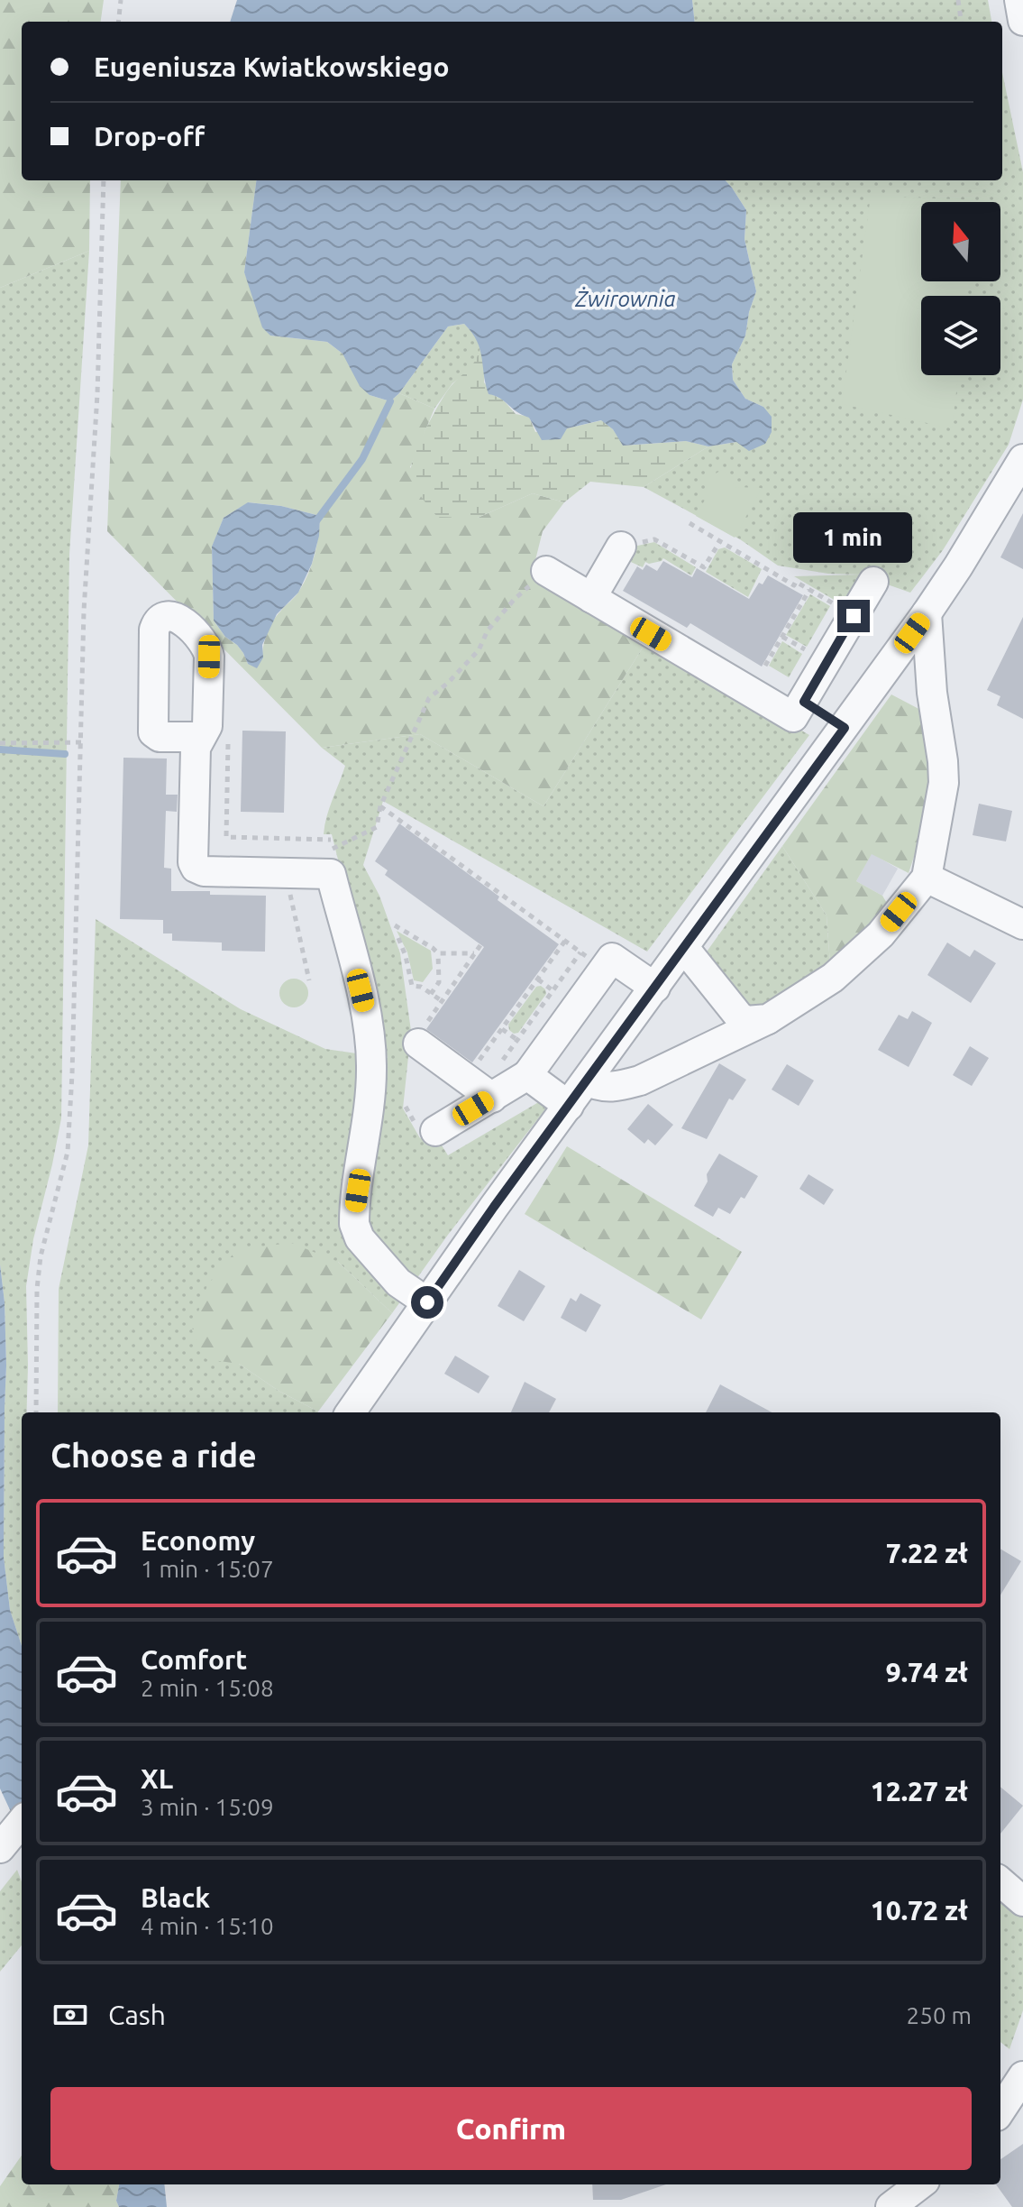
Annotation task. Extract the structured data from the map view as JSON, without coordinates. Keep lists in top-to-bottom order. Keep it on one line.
{"water":["Żwirownia"],"north":"top","page":{"banner":["Eugeniusza Kwiatkowskiego","Drop-off"],"bubble":"1 min","heading":"Choose a ride","list":[{"name":"Economy","note":"1 min · 15:07","value":"7.22 zł"},{"name":"Comfort","note":"2 min · 15:08","value":"9.74 zł"},{"name":"XL","note":"3 min · 15:09","value":"12.27 zł"},{"name":"Black","note":"4 min · 15:10","value":"10.72 zł"}],"pay":["Cash","250 m"],"buttons":"Confirm"}}
